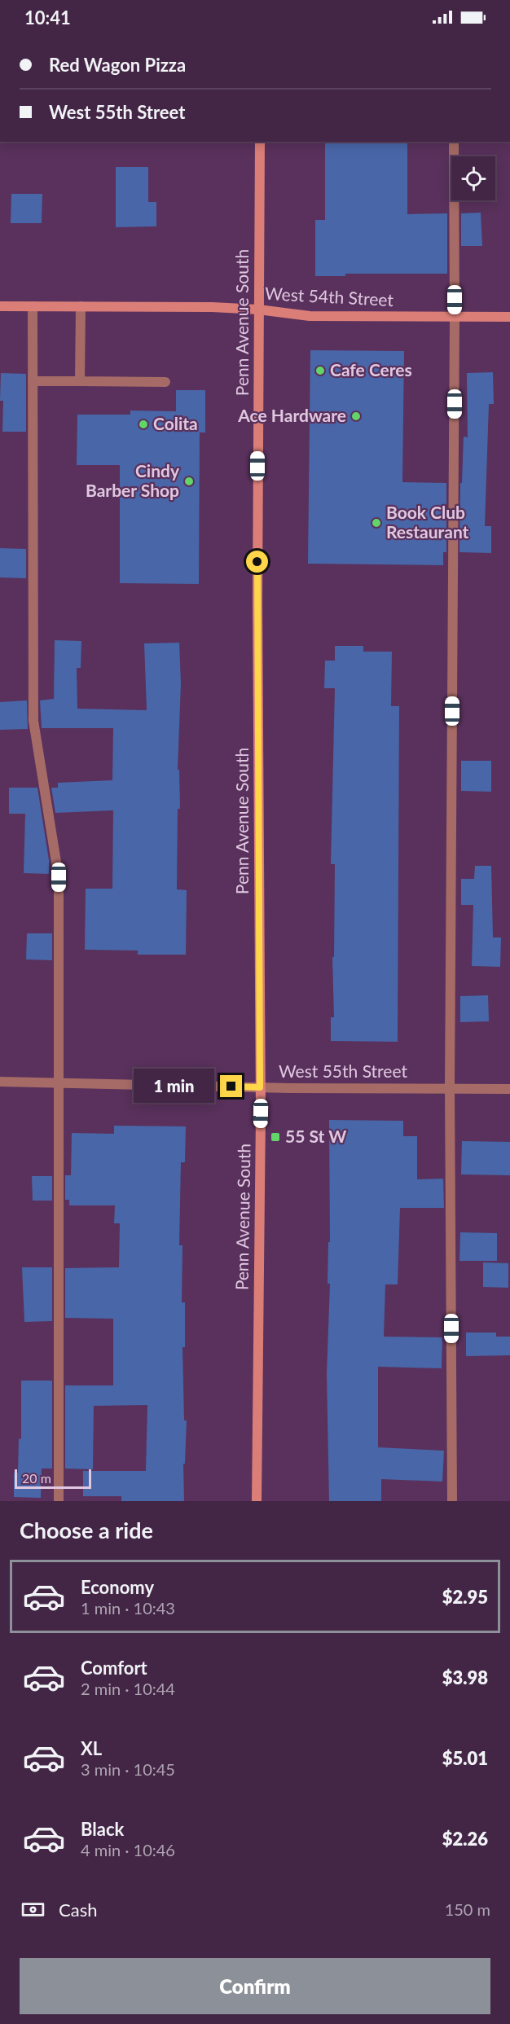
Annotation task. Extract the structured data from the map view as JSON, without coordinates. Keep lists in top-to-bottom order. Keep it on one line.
{"streets":{"main road":["West 54th Street","Penn Avenue South"],"street":["West 55th Street"]},"crossings":[["West 54th Street","Penn Avenue South"],["Penn Avenue South","West 55th Street"]],"places":{"other":["Cafe Ceres","Ace Hardware","Colita","Cindy Barber Shop","Book Club Restaurant"],"transit":["55 St W"]},"scale_bar":"20 m","page":{"status":"10:41","banner":["Red Wagon Pizza","West 55th Street"],"bubble":"1 min","scale":"20 m","heading":"Choose a ride","list":[{"name":"Economy","note":"1 min · 10:43","value":"$2.95"},{"name":"Comfort","note":"2 min · 10:44","value":"$3.98"},{"name":"XL","note":"3 min · 10:45","value":"$5.01"},{"name":"Black","note":"4 min · 10:46","value":"$2.26"}],"pay":["Cash","150 m"],"buttons":"Confirm"}}
